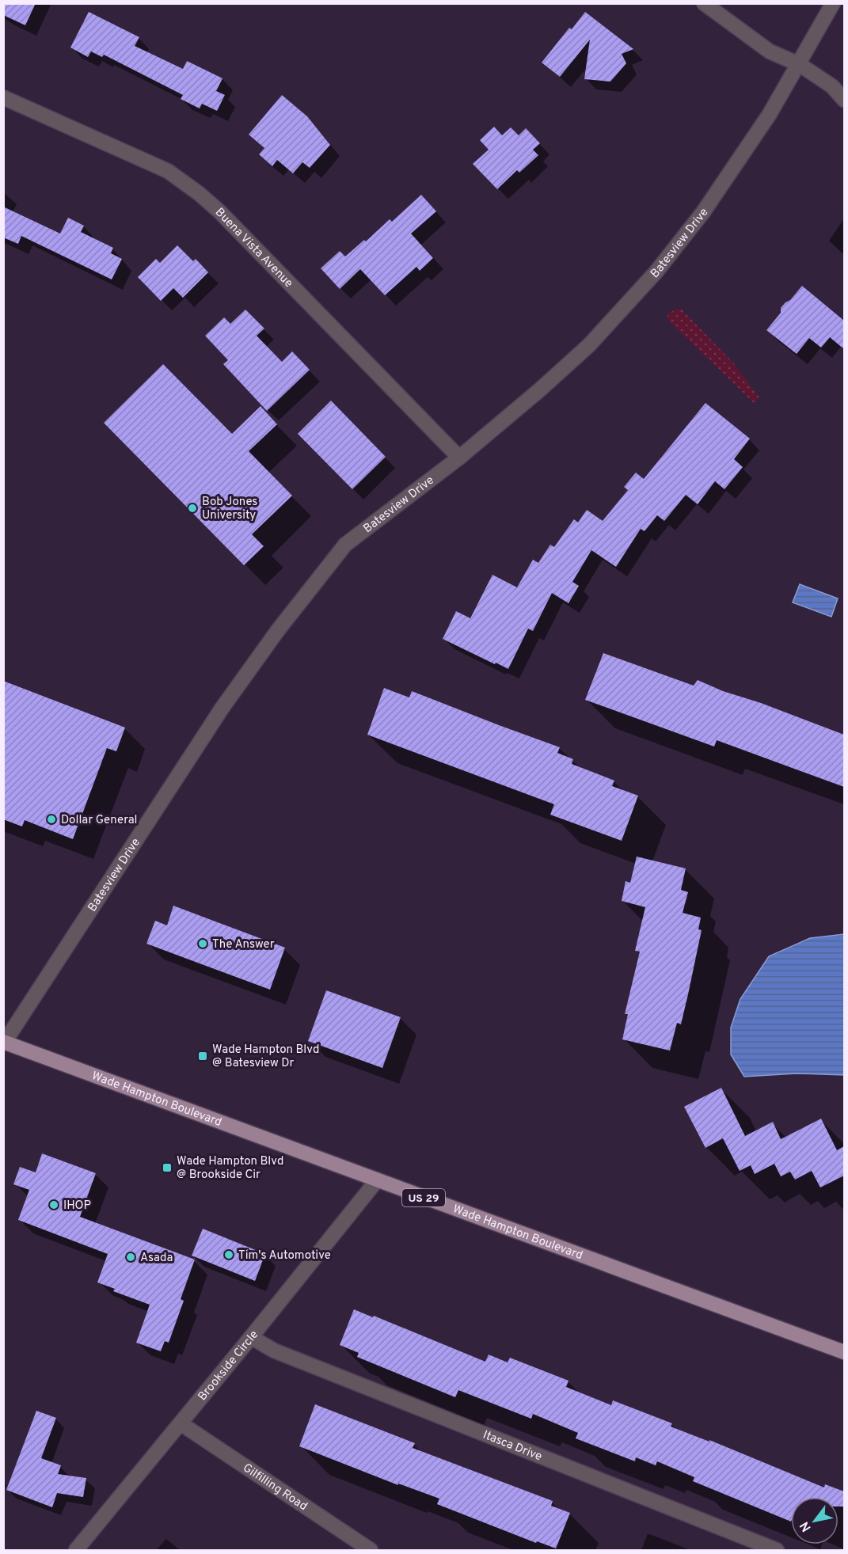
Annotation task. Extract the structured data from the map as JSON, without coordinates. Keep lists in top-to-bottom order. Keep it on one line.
{"streets":{"main road":["Wade Hampton Boulevard","US 29"],"street":["Batesview Drive","Buena Vista Avenue","Brookside Circle","Itasca Drive","Gilfilling Road"]},"crossings":[["Batesview Drive","Buena Vista Avenue"],["Batesview Drive","Wade Hampton Boulevard"],["Wade Hampton Boulevard","Brookside Circle"],["Brookside Circle","Itasca Drive"],["Brookside Circle","Gilfilling Road"]],"places":{"other":["Bob Jones University","Dollar General","The Answer","IHOP","Tim's Automotive","Asada"],"transit":["Wade Hampton Blvd @ Batesview Dr","Wade Hampton Blvd @ Brookside Cir"]},"north":"bottom left"}
